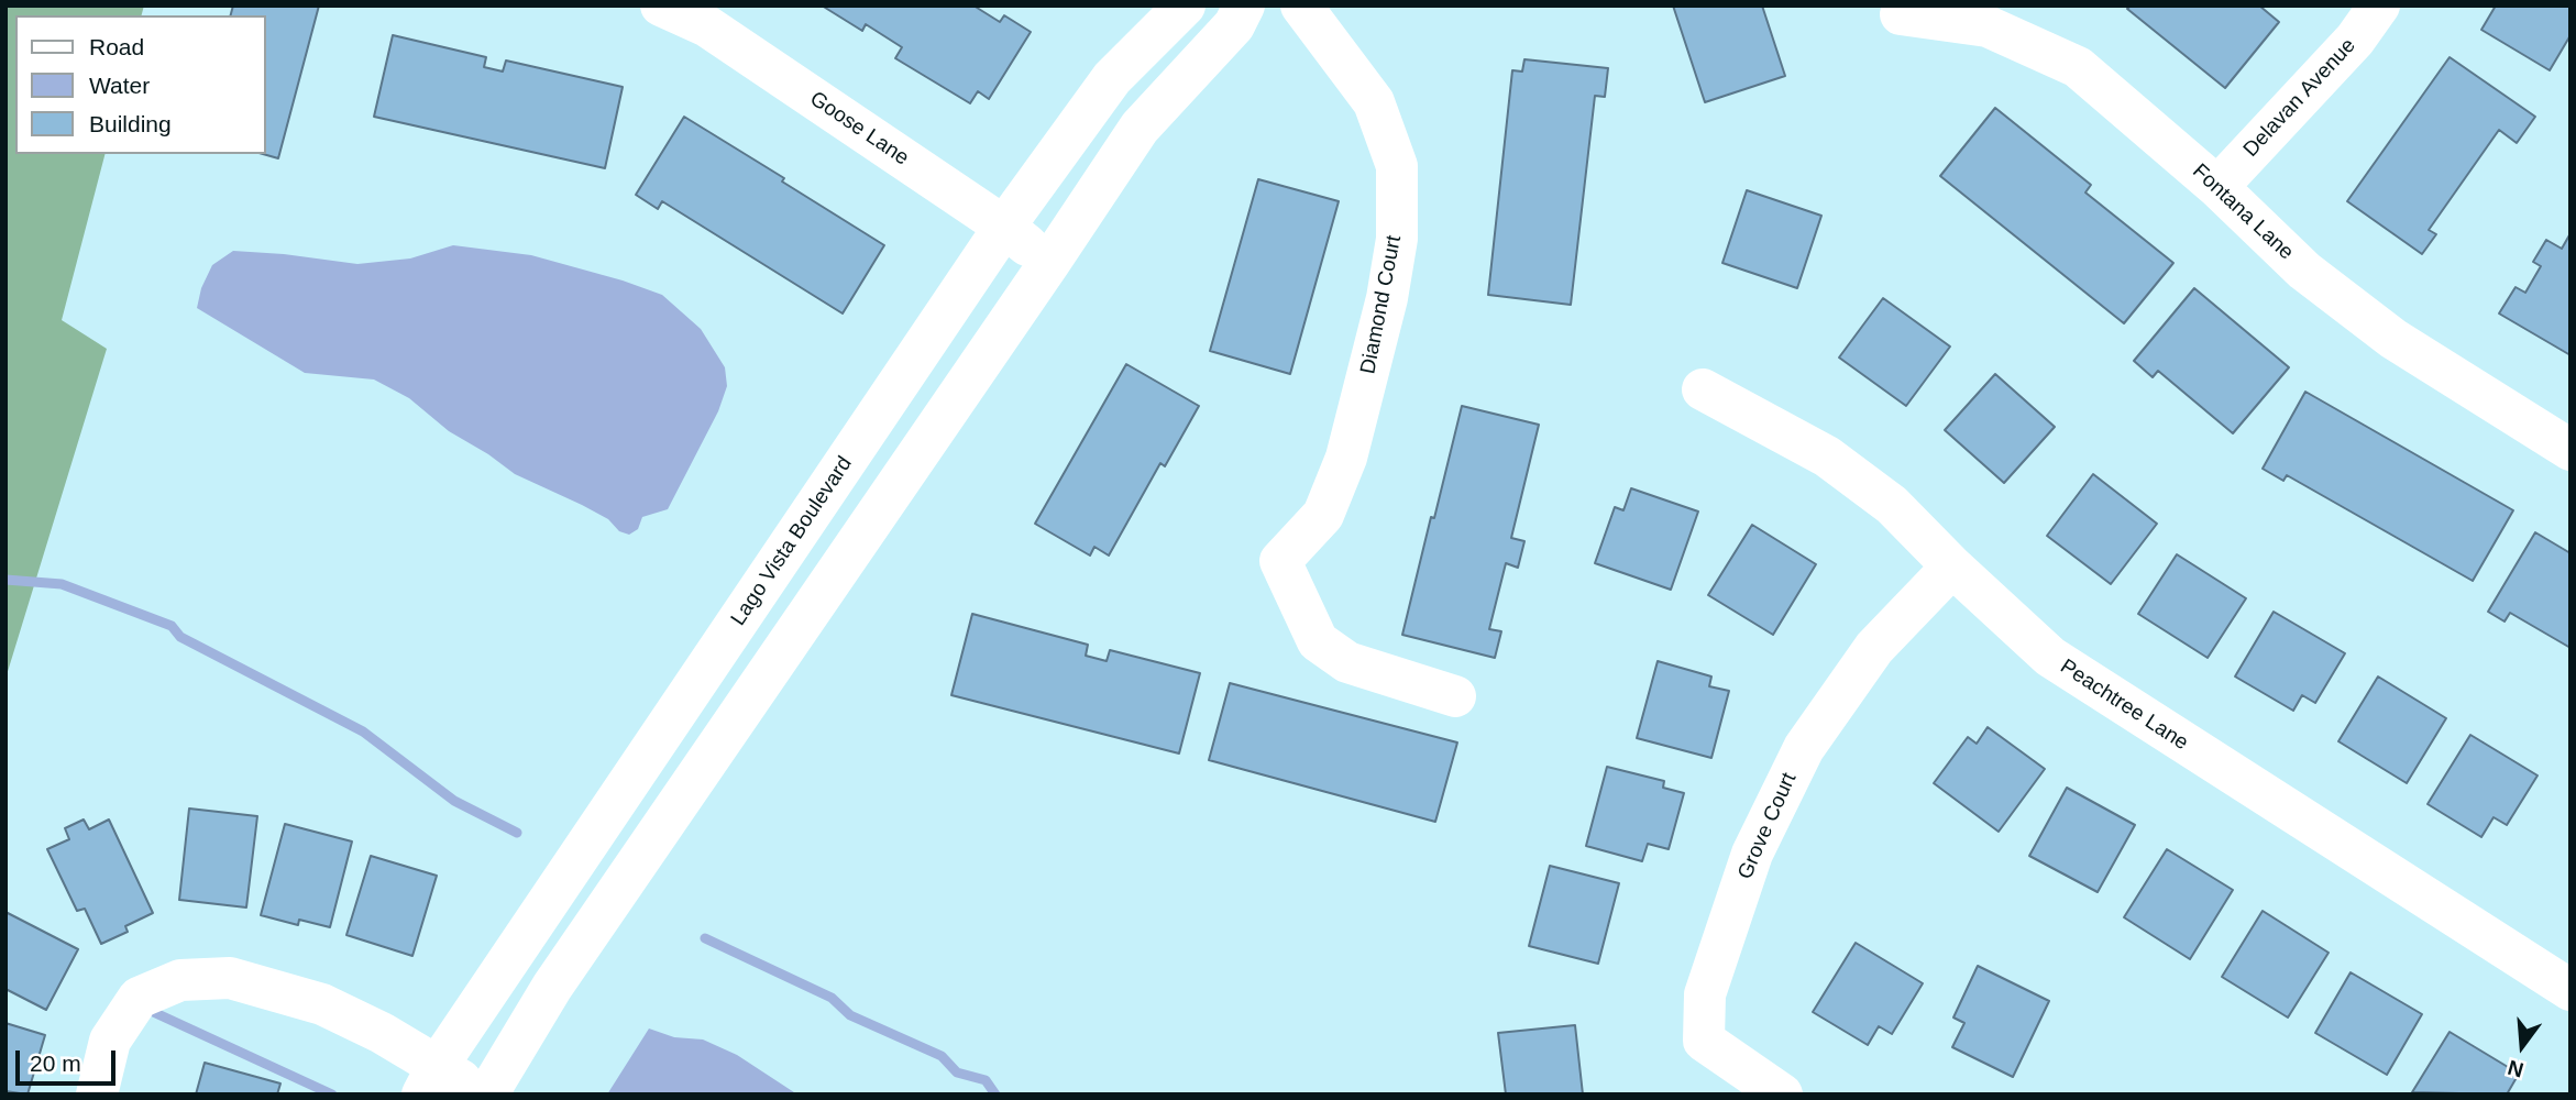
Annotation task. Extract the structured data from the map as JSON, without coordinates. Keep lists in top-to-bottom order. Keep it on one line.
{"streets":{"street":["Delavan Avenue","Goose Lane","Fontana Lane","Diamond Court","Lago Vista Boulevard","Peachtree Lane","Grove Court"]},"crossings":[["Delavan Avenue","Fontana Lane"],["Goose Lane","Lago Vista Boulevard"],["Peachtree Lane","Grove Court"]],"legend":["Road","Water","Building"],"scale_bar":"20 m","north":"bottom"}
